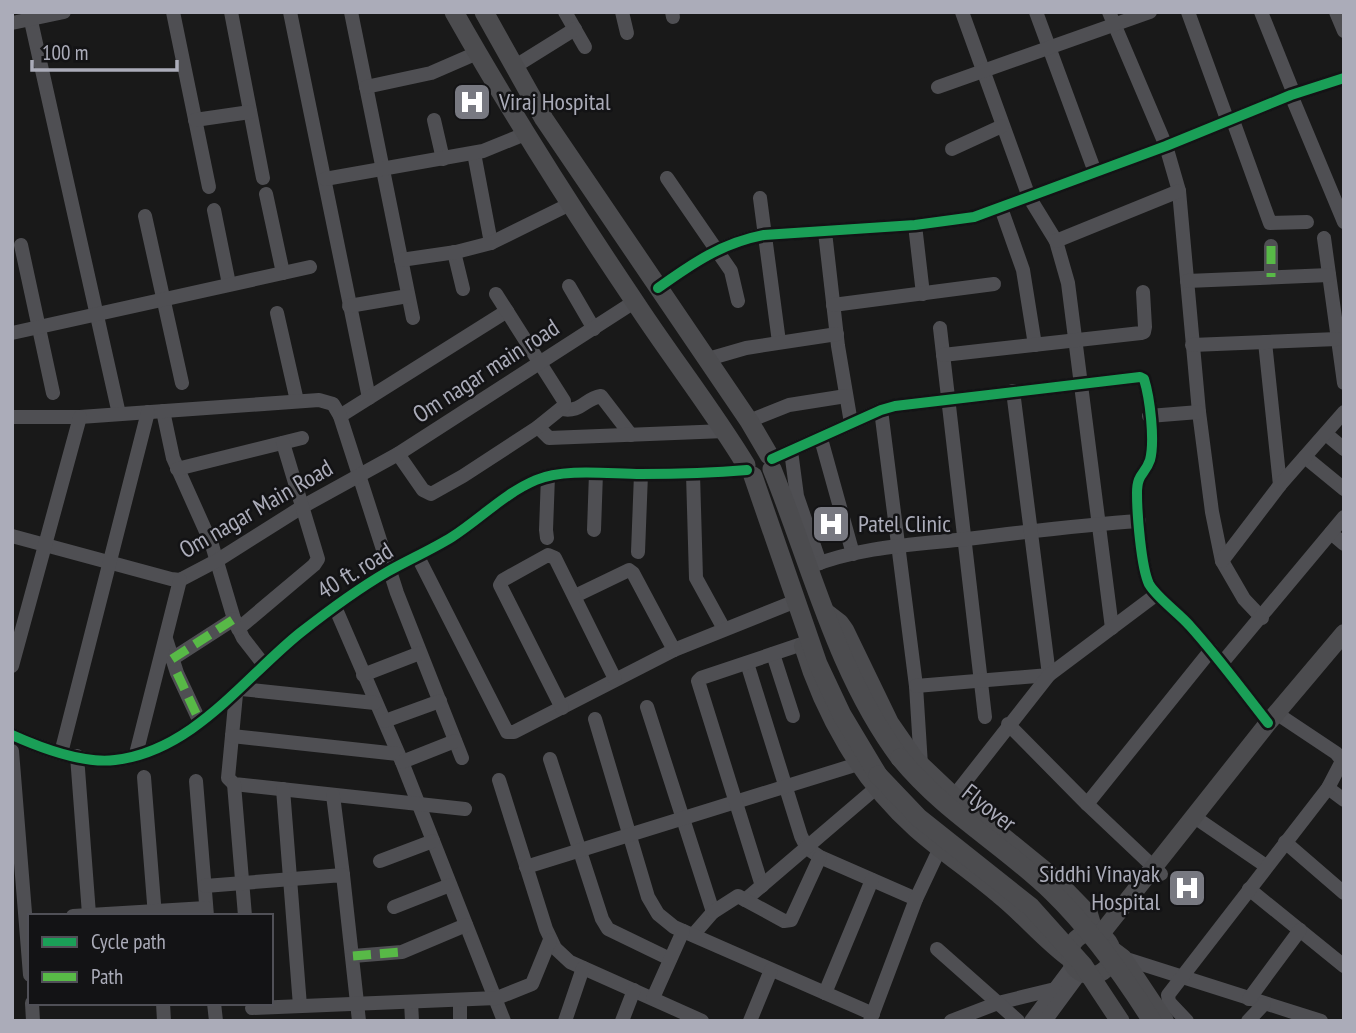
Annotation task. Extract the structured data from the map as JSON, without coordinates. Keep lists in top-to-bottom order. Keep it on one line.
{"streets":{"highway":["Flyover"],"street":["Om nagar main road","Om nagar Main Road","40 ft. road"]},"crossings":[["Om nagar main road","Om nagar Main Road"]],"places":{"hospital":["Viraj Hospital","Patel Clinic","Siddhi Vinayak Hospital"]},"legend":["Cycle path","Path"],"scale_bar":"100 m"}
